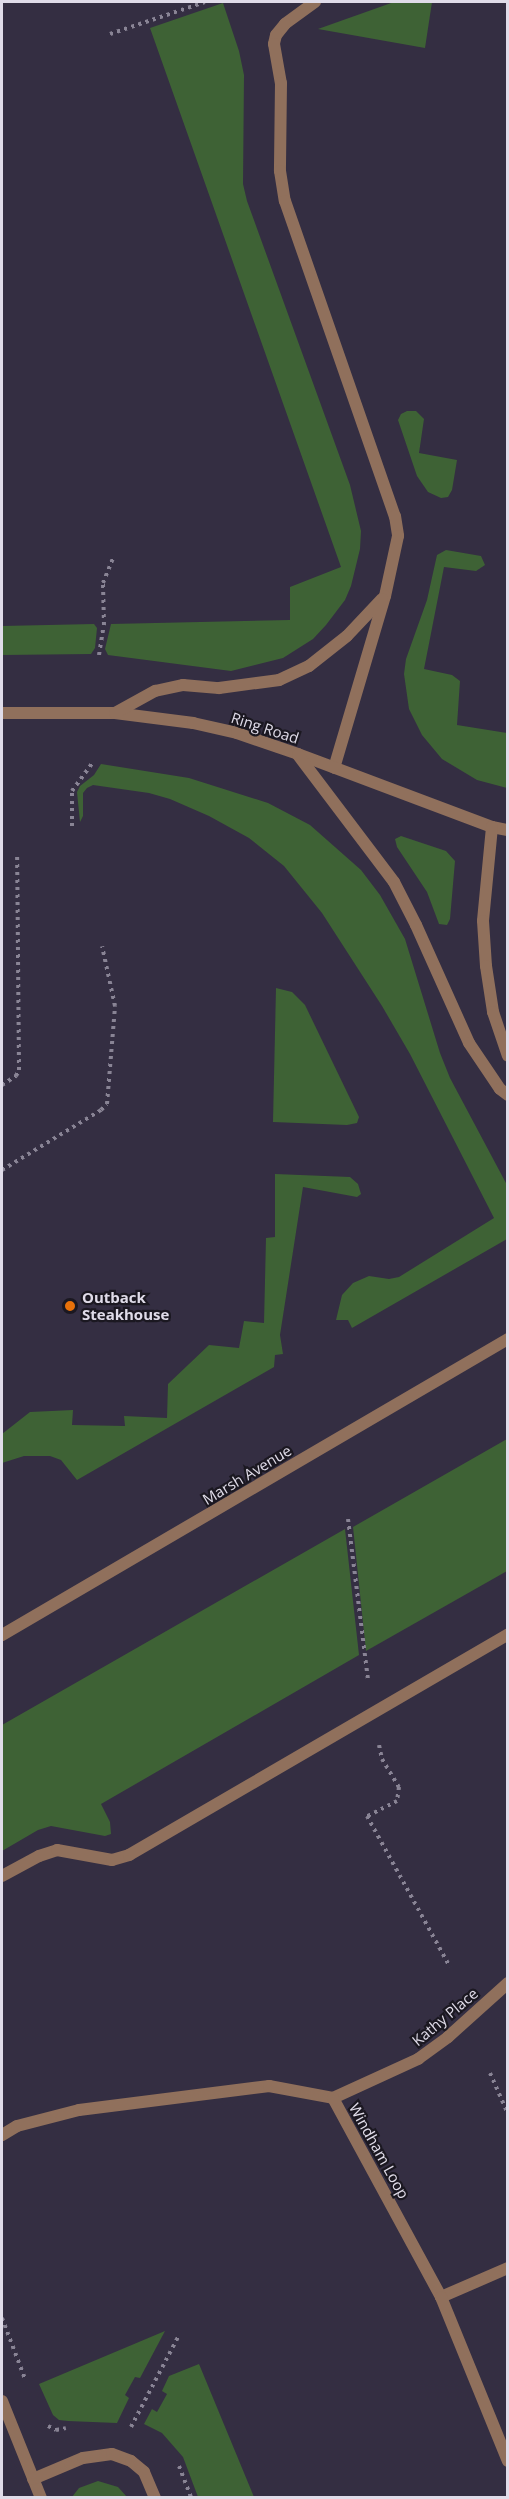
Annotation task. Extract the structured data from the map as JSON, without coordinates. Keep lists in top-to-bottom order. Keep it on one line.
{"streets":{"street":["Ring Road","Marsh Avenue","Kathy Place","Windham Loop"]},"crossings":[["Kathy Place","Windham Loop"]],"places":["Outback Steakhouse"]}
